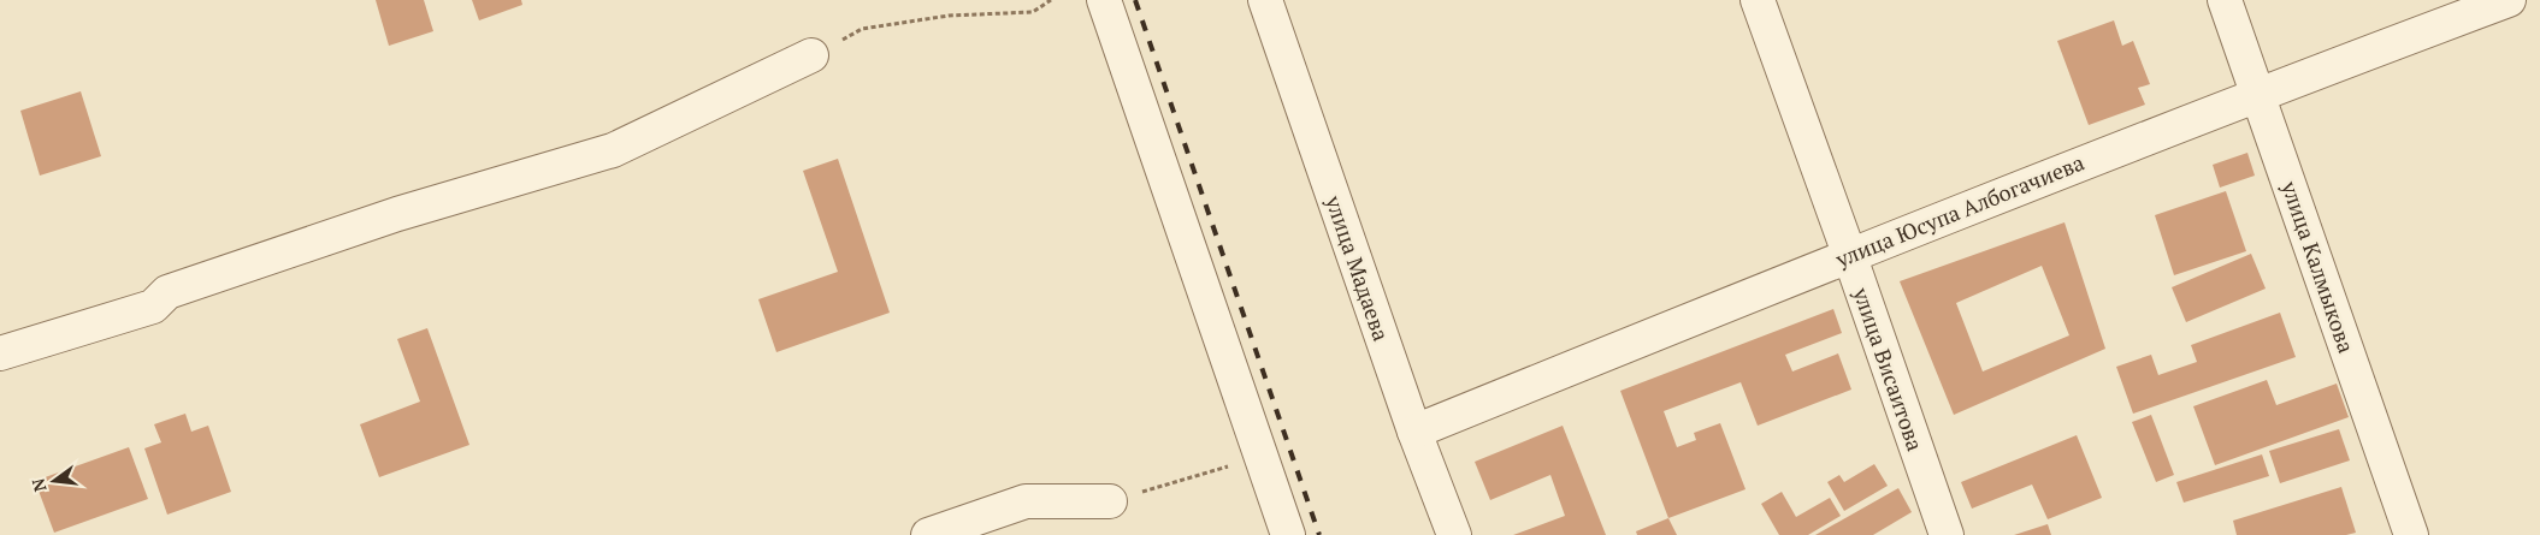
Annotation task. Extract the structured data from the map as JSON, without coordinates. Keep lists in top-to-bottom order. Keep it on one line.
{"streets":{"street":["улица Юсупа Албогачиева","улица Калмыкова","улица Мадаева","улица Висаитова"]},"crossings":[["улица Юсупа Албогачиева","улица Калмыкова"],["улица Юсупа Албогачиева","улица Мадаева"],["улица Юсупа Албогачиева","улица Висаитова"]],"north":"left"}
